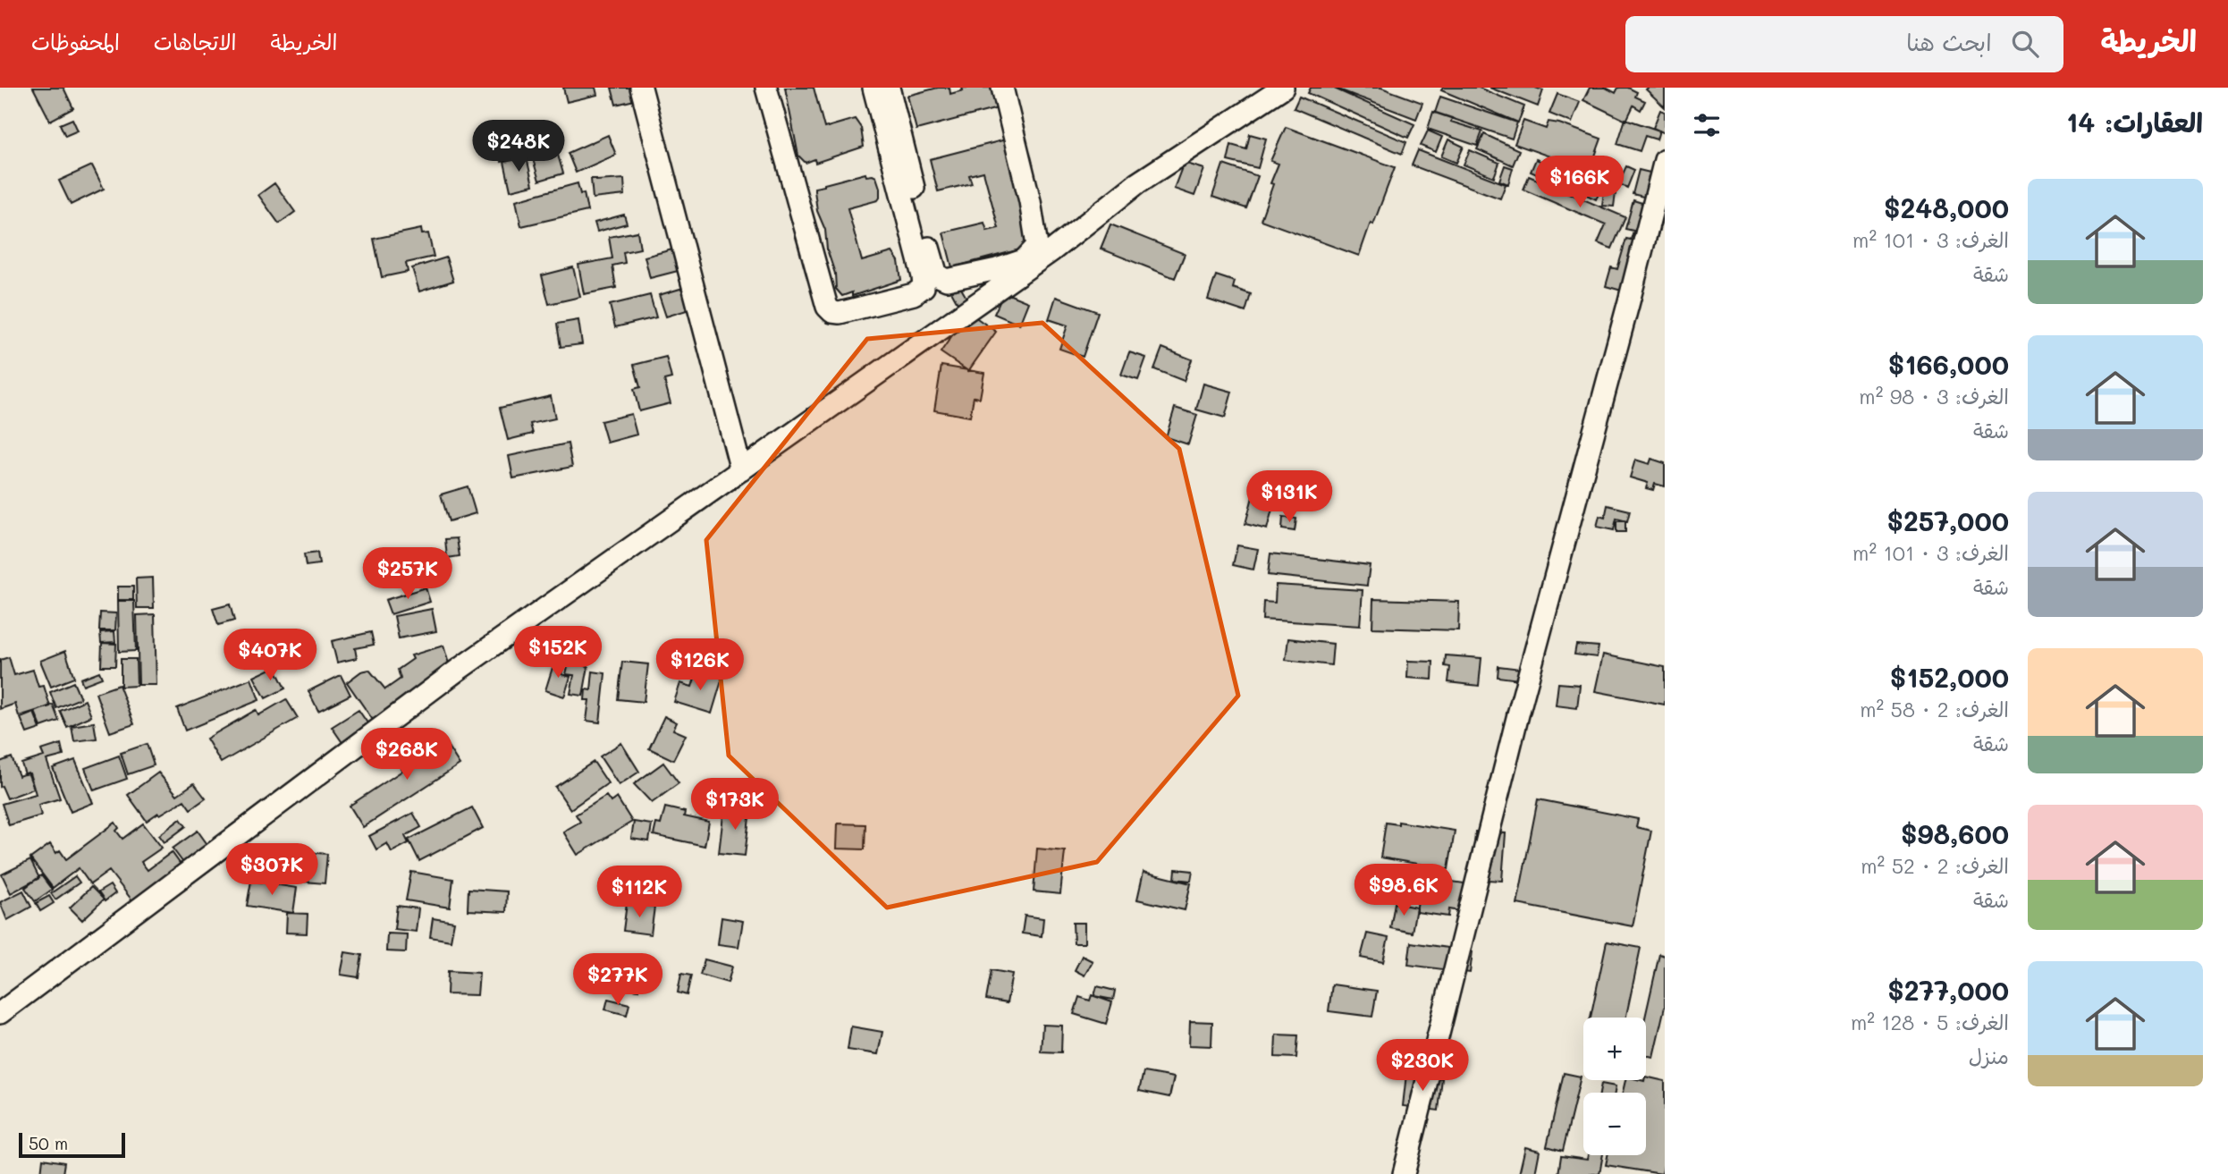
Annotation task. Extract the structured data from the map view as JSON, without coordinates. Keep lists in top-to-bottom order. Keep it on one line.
{"scale_bar":"50 m","page":{"header":"الخريطة","search":"ابحث هنا","nav":["الخريطة","الاتجاهات","المحفوظات"],"heading":"العقارات: 14","price":["$248K","$166K","$131K","$257K","$152K","$407K","$126K","$268K","$173K","$307K","$98.6K","$112K","$277K","$230K"],"list":[{"name":"$248,000","note":"الغرف: 3 · 101 m² · شقة"},{"name":"$166,000","note":"الغرف: 3 · 98 m² · شقة"},{"name":"$257,000","note":"الغرف: 3 · 101 m² · شقة"},{"name":"$152,000","note":"الغرف: 2 · 58 m² · شقة"},{"name":"$98,600","note":"الغرف: 2 · 52 m² · شقة"},{"name":"$277,000","note":"الغرف: 5 · 128 m² · منزل"}],"map_buttons":["+","−"],"scale":"50 m"}}
